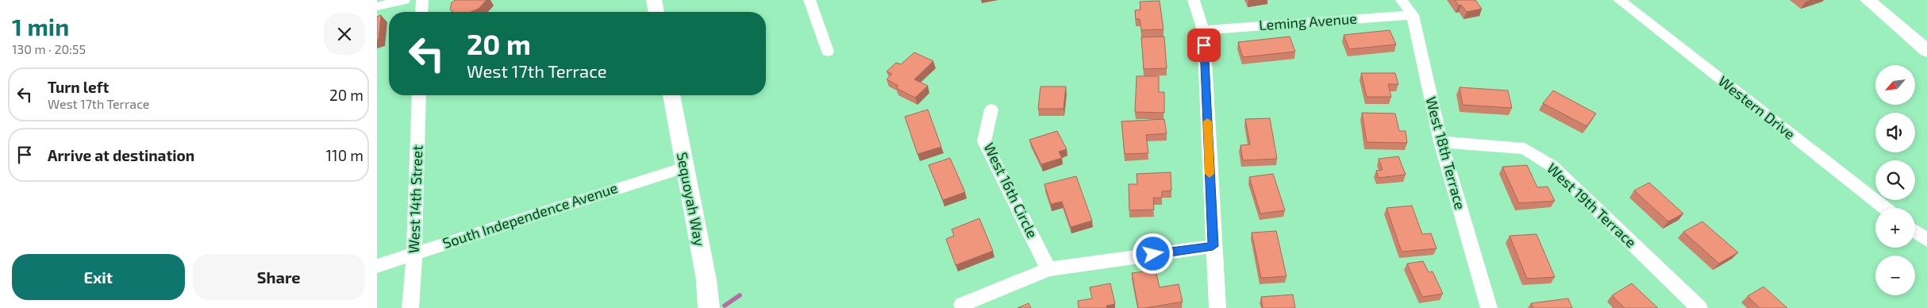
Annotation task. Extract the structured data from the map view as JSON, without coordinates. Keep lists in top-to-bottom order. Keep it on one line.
{"streets":{"street":["Leming Avenue","Western Drive","West 18th Terrace","West 16th Circle","West 14th Street","Sequoyah Way","West 19th Terrace","South Independence Avenue"]},"crossings":[["Leming Avenue","West 18th Terrace"],["West 18th Terrace","West 19th Terrace"],["West 14th Street","South Independence Avenue"],["Sequoyah Way","South Independence Avenue"]],"north":"bottom left","page":{"heading":["1 min","130 m · 20:55"],"turn":["20 m","West 17th Terrace"],"map_buttons":["+","−"],"list":[{"name":"Turn left","note":"West 17th Terrace","value":"20 m"},{"name":"Arrive at destination","value":"110 m"}],"buttons":["Exit","Share"]}}
